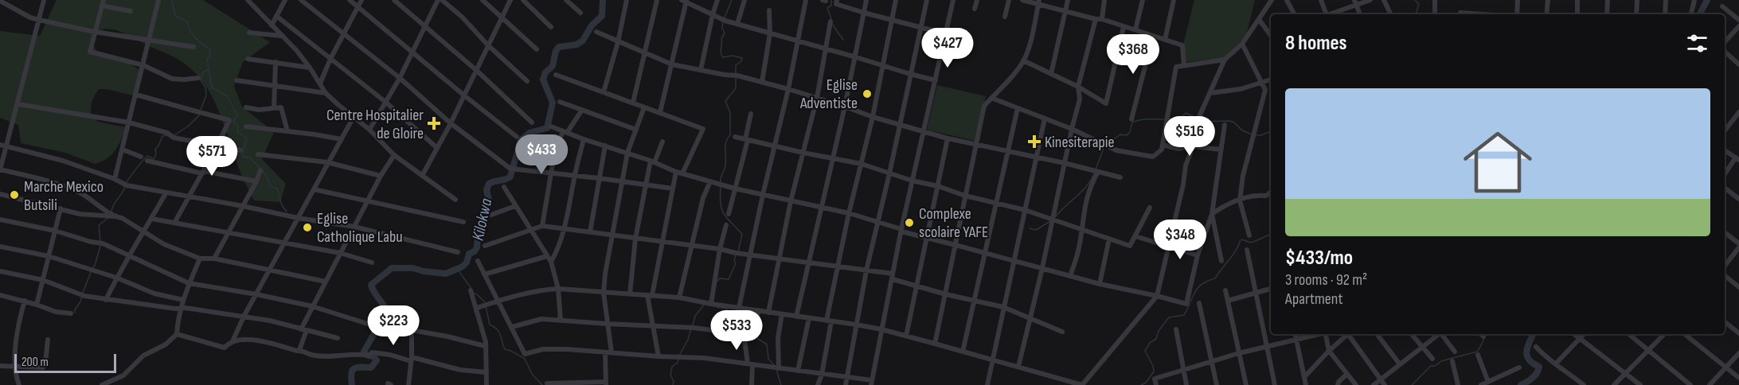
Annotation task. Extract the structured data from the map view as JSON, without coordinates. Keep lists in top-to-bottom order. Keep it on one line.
{"water":["Kilokwa"],"places":{"other":["Eglise Adventiste","Marche Mexico Butsili","Complexe scolaire YAFE","Eglise Catholique Labu"],"health":["Centre Hospitalier de Gloire","Kinesiterapie"]},"scale_bar":"200 m","page":{"heading":"8 homes","price":["$427","$368","$516","$433","$571","$348","$223","$533"],"list":[{"name":"$433/mo","note":"3 rooms · 92 m² · Apartment"}],"scale":"200 m"}}
